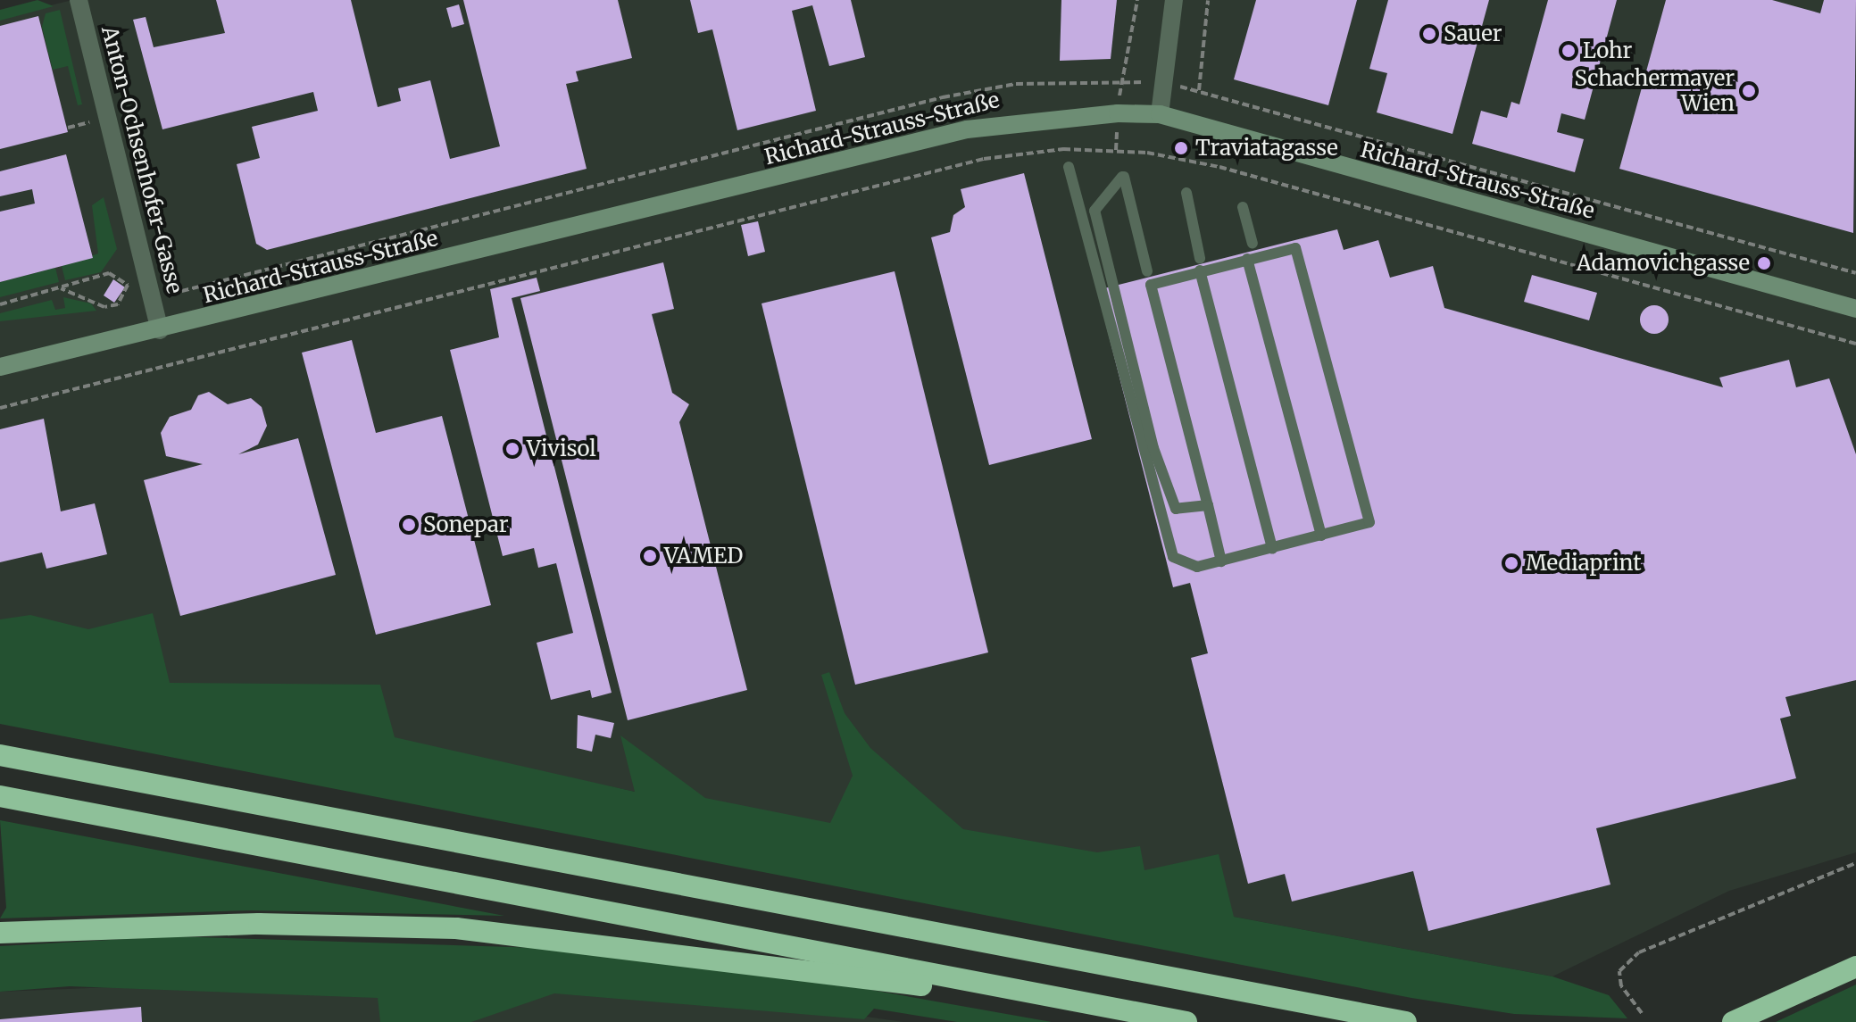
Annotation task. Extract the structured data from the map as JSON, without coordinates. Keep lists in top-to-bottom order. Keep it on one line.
{"streets":{"main road":["Richard-Strauss-Straße"],"street":["Anton-Ochsenhofer-Gasse"]},"crossings":[["Richard-Strauss-Straße","Anton-Ochsenhofer-Gasse"]],"places":["Sauer","Lohr","Schachermayer Wien","Traviatagasse","Adamovichgasse","Vivisol","Sonepar","VAMED","Mediaprint"]}
